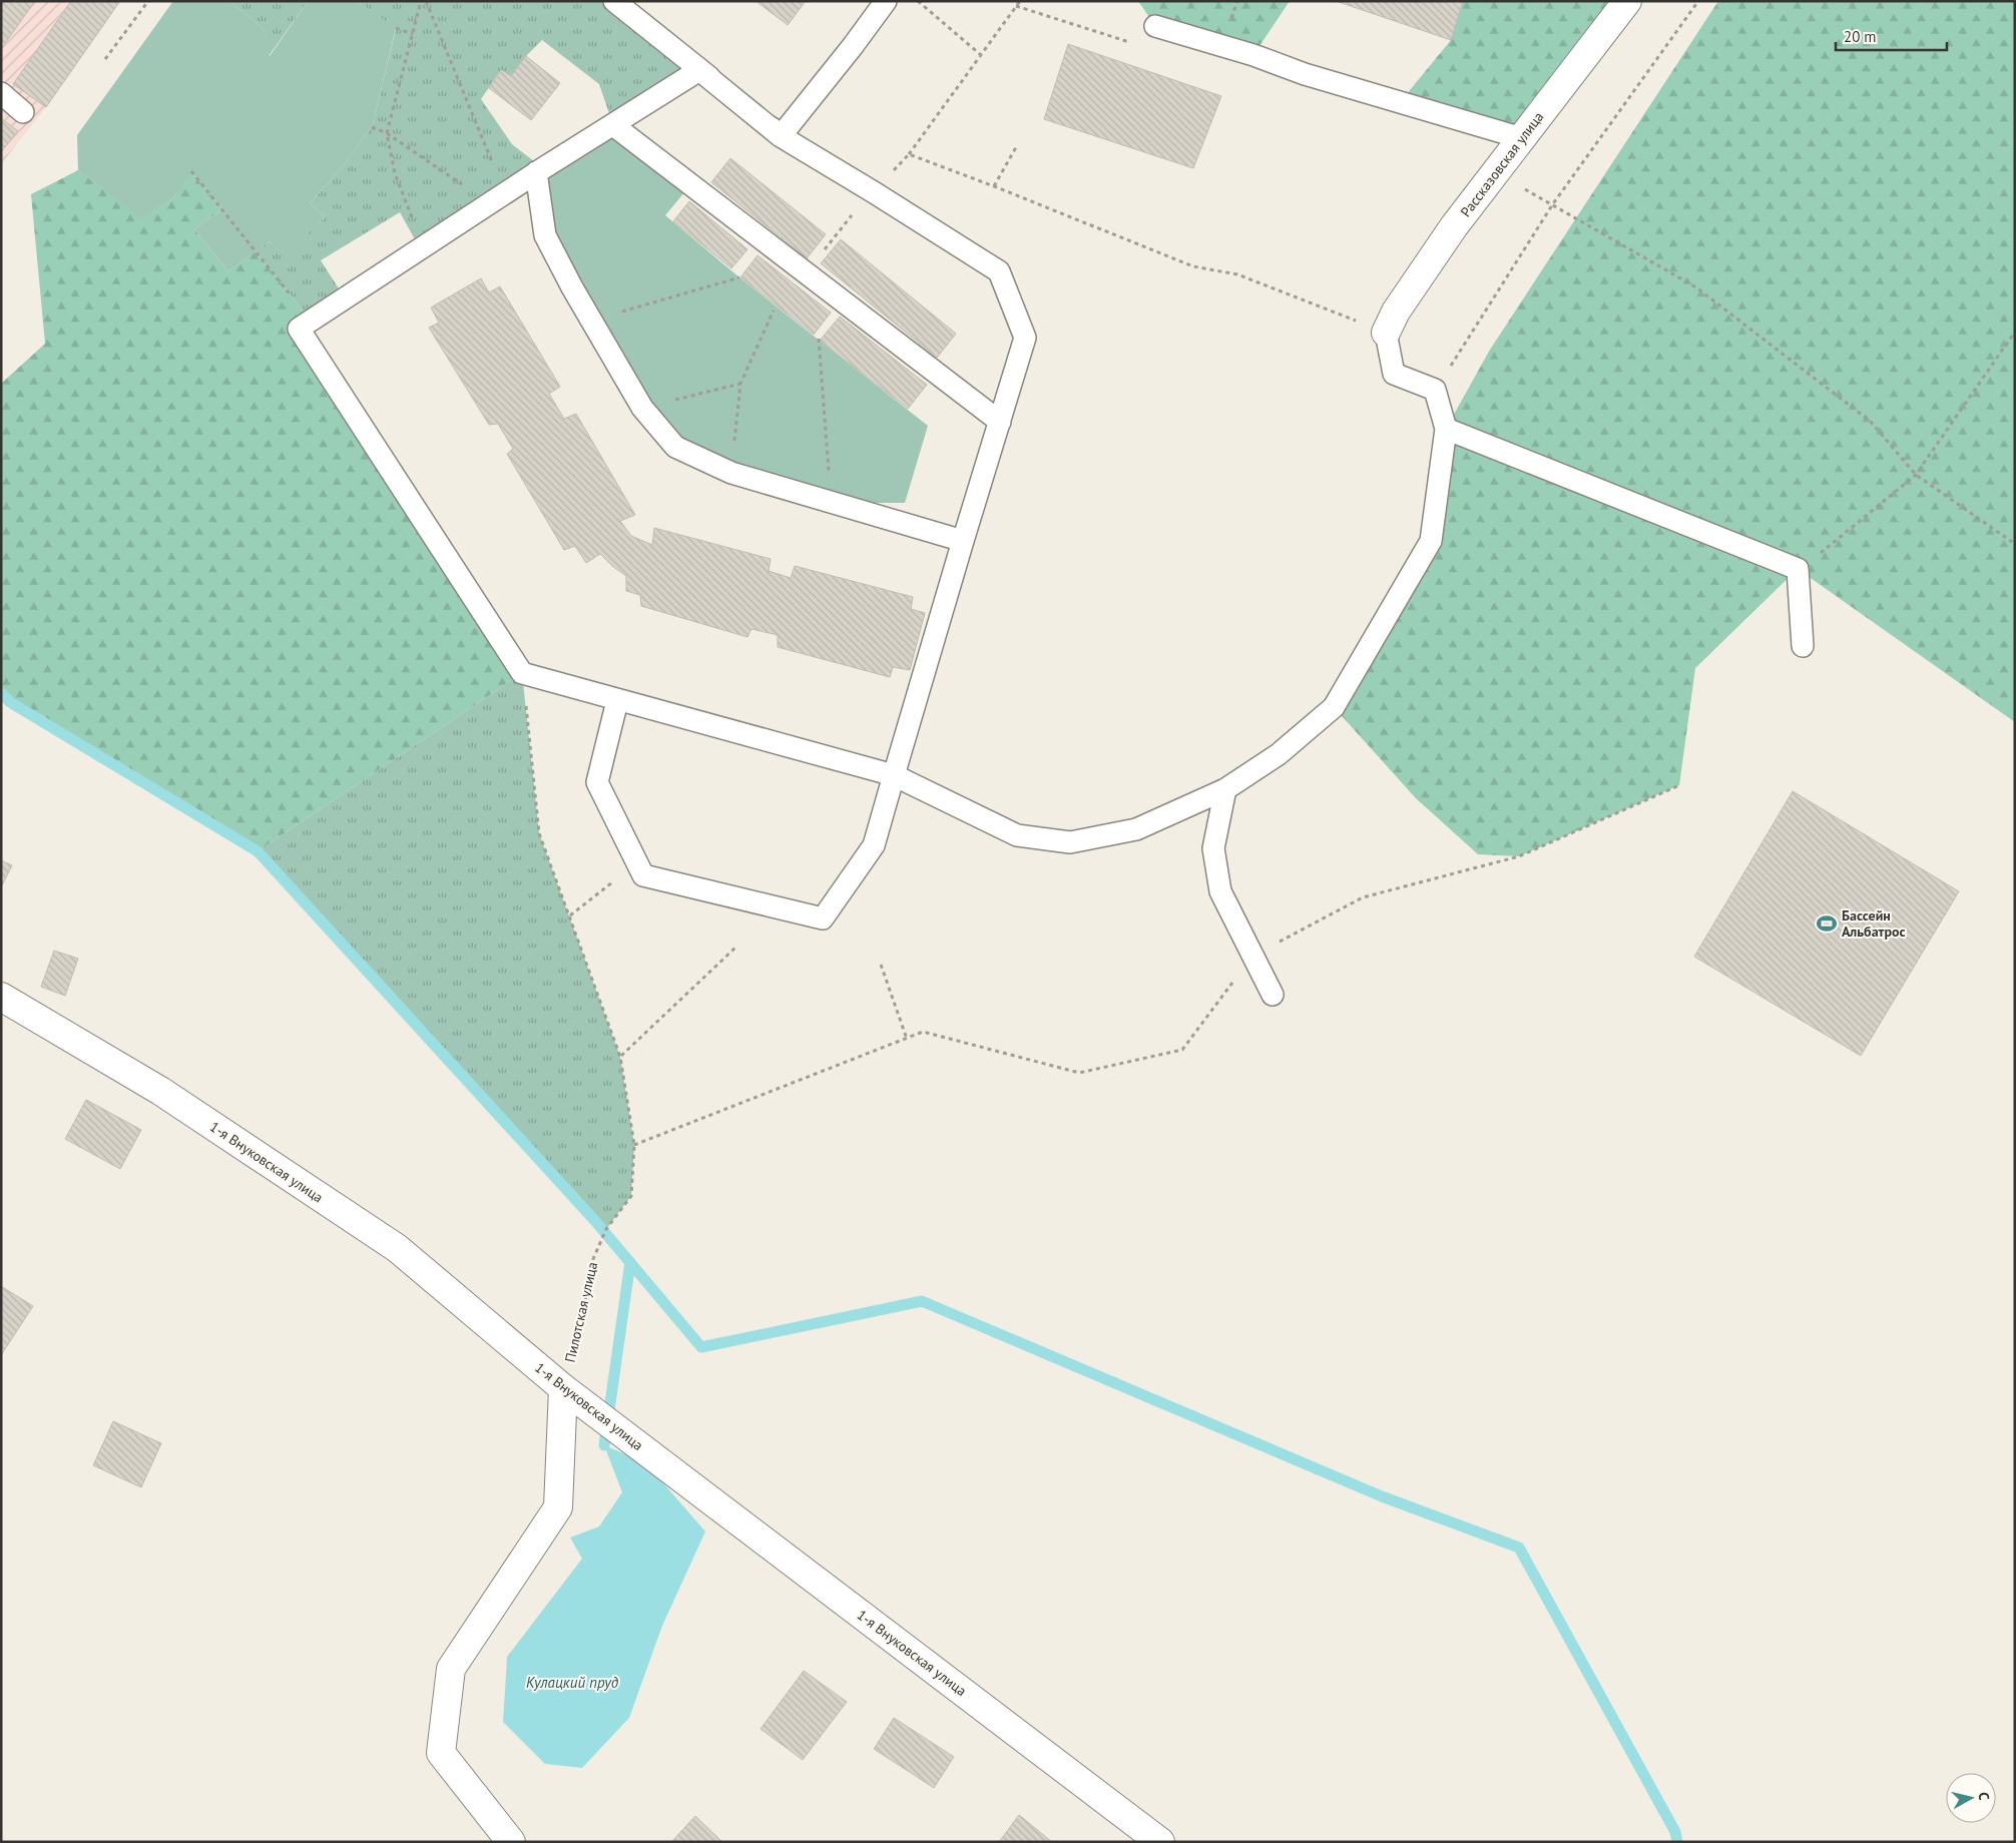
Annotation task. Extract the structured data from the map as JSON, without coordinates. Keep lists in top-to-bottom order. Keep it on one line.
{"streets":{"street":["Рассказовская улица","1-я Внуковская улица"],"path":["Пилотская улица"]},"crossings":[["1-я Внуковская улица","Пилотская улица"]],"water":["Кулацкий пруд"],"places":{"sports":["Бассейн Альбатрос"]},"scale_bar":"20 m","north":"right"}
